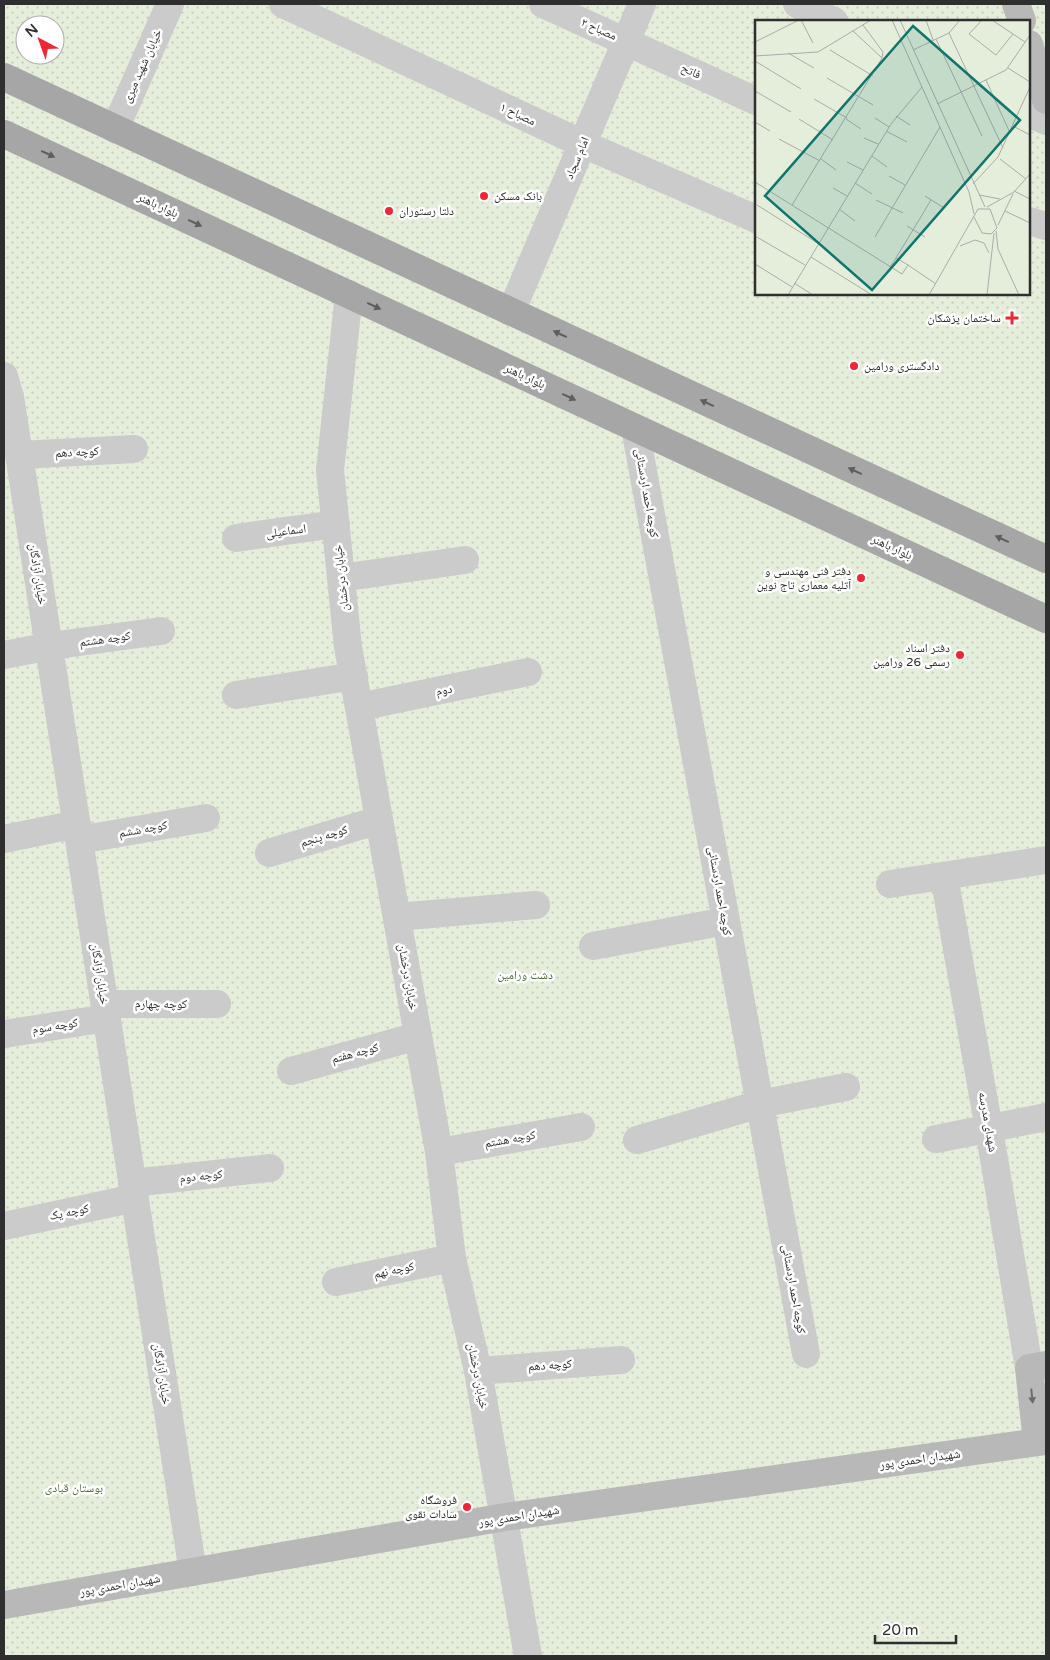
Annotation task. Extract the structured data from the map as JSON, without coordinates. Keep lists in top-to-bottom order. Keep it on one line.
{"streets":{"main road":["بلوار باهنر"],"street":["مصباح ۲","خیابان شهید میری","فاتح","مصباح ۱","امام سجاد","کوچه دهم","کوچه احمد اردستانی","اسماعیلی","خیابان آزادگان","خیابان درخشان","کوچه هشتم","دوم","کوچه ششم","کوچه پنجم","کوچه چهارم","کوچه سوم","کوچه هفتم","شهدای مدرسه","کوچه دوم","کوچه یک","کوچه نهم","شهیدان احمدی پور"]},"crossings":[["مصباح ۲","فاتح"],["مصباح ۲","امام سجاد"],["فاتح","امام سجاد"],["مصباح ۱","امام سجاد"],["بلوار باهنر","کوچه احمد اردستانی"],["بلوار باهنر","خیابان درخشان"],["کوچه دهم","خیابان آزادگان"],["کوچه دهم","خیابان درخشان"],["اسماعیلی","خیابان درخشان"],["خیابان آزادگان","کوچه هشتم"],["خیابان آزادگان","کوچه ششم"],["خیابان آزادگان","کوچه چهارم"],["خیابان آزادگان","کوچه سوم"],["خیابان آزادگان","کوچه دوم"],["خیابان آزادگان","کوچه یک"],["خیابان آزادگان","شهیدان احمدی پور"],["خیابان درخشان","کوچه هشتم"],["خیابان درخشان","دوم"],["خیابان درخشان","کوچه پنجم"],["خیابان درخشان","کوچه هفتم"],["خیابان درخشان","کوچه نهم"],["خیابان درخشان","شهیدان احمدی پور"],["کوچه چهارم","کوچه سوم"],["کوچه دوم","کوچه یک"]],"parks":["دشت ورامین","بوستان قبادی"],"places":{"other":["بانک مسکن","دلتا رستوران","دادگستری ورامین","دفتر فنی مهندسی و آتلیه معماری تاج نوین","دفتر اسناد رسمی 26 ورامین","فروشگاه سادات نقوی"],"health":["ساختمان پزشکان"]},"scale_bar":"20 m","north":"top left"}
